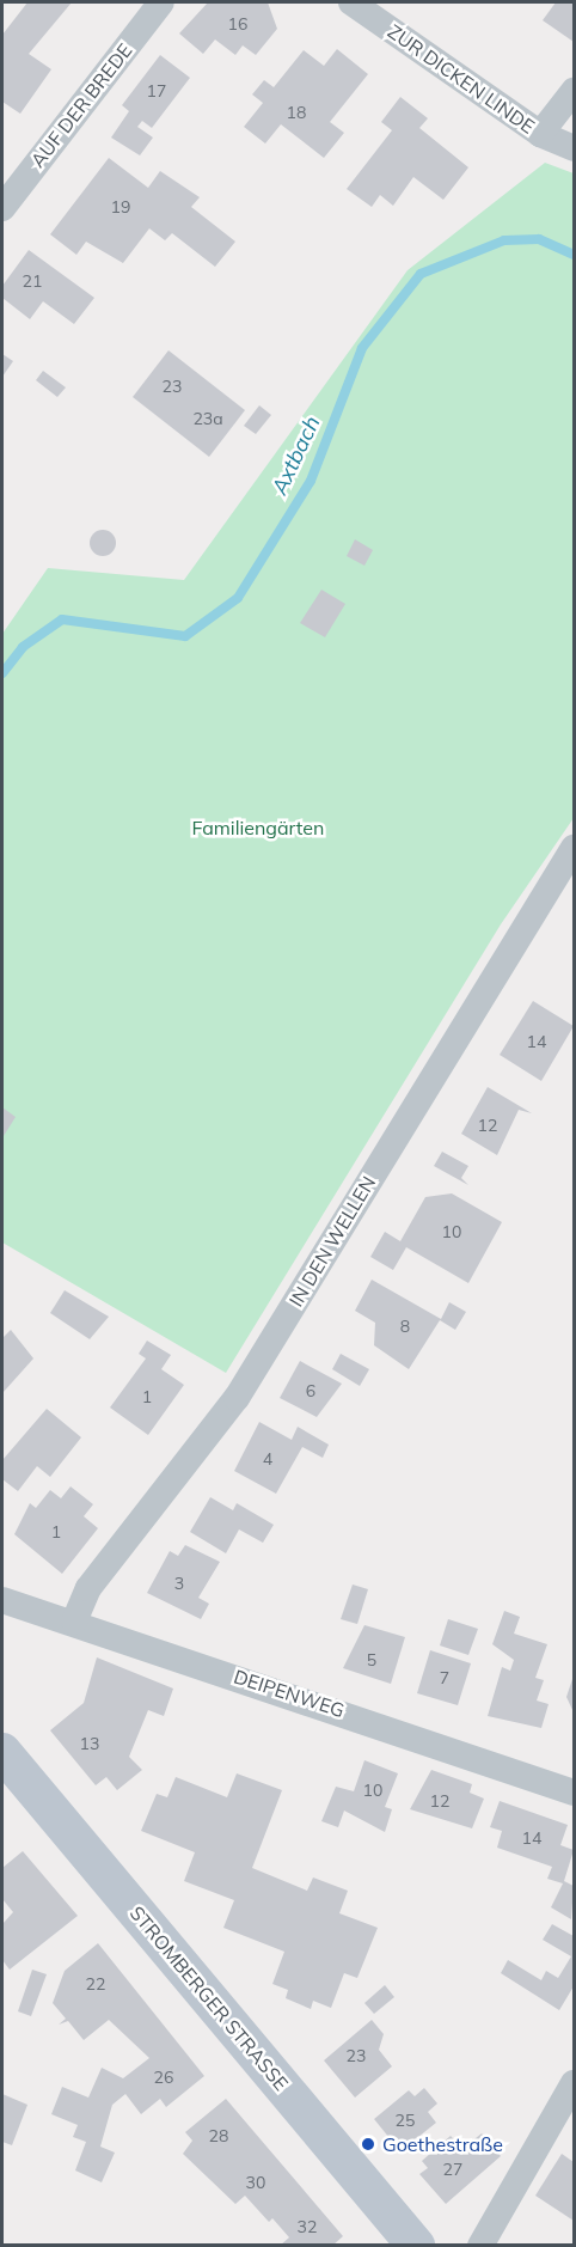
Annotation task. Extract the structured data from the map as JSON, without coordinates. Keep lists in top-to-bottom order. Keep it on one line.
{"streets":{"main road":["STROMBERGER STRASSE"],"street":["ZUR DICKEN LINDE","AUF DER BREDE","IN DEN WELLEN","DEIPENWEG"]},"crossings":[["IN DEN WELLEN","DEIPENWEG"]],"water":["Axtbach"],"parks":["Familiengärten"],"places":["Goethestraße"],"house_numbers":["16","17","18","19","21","23","23a","14","12","10","8","6","1","4","1","3","5","7","13","10","12","14","22","23","26","25","28","27","30","32"]}
